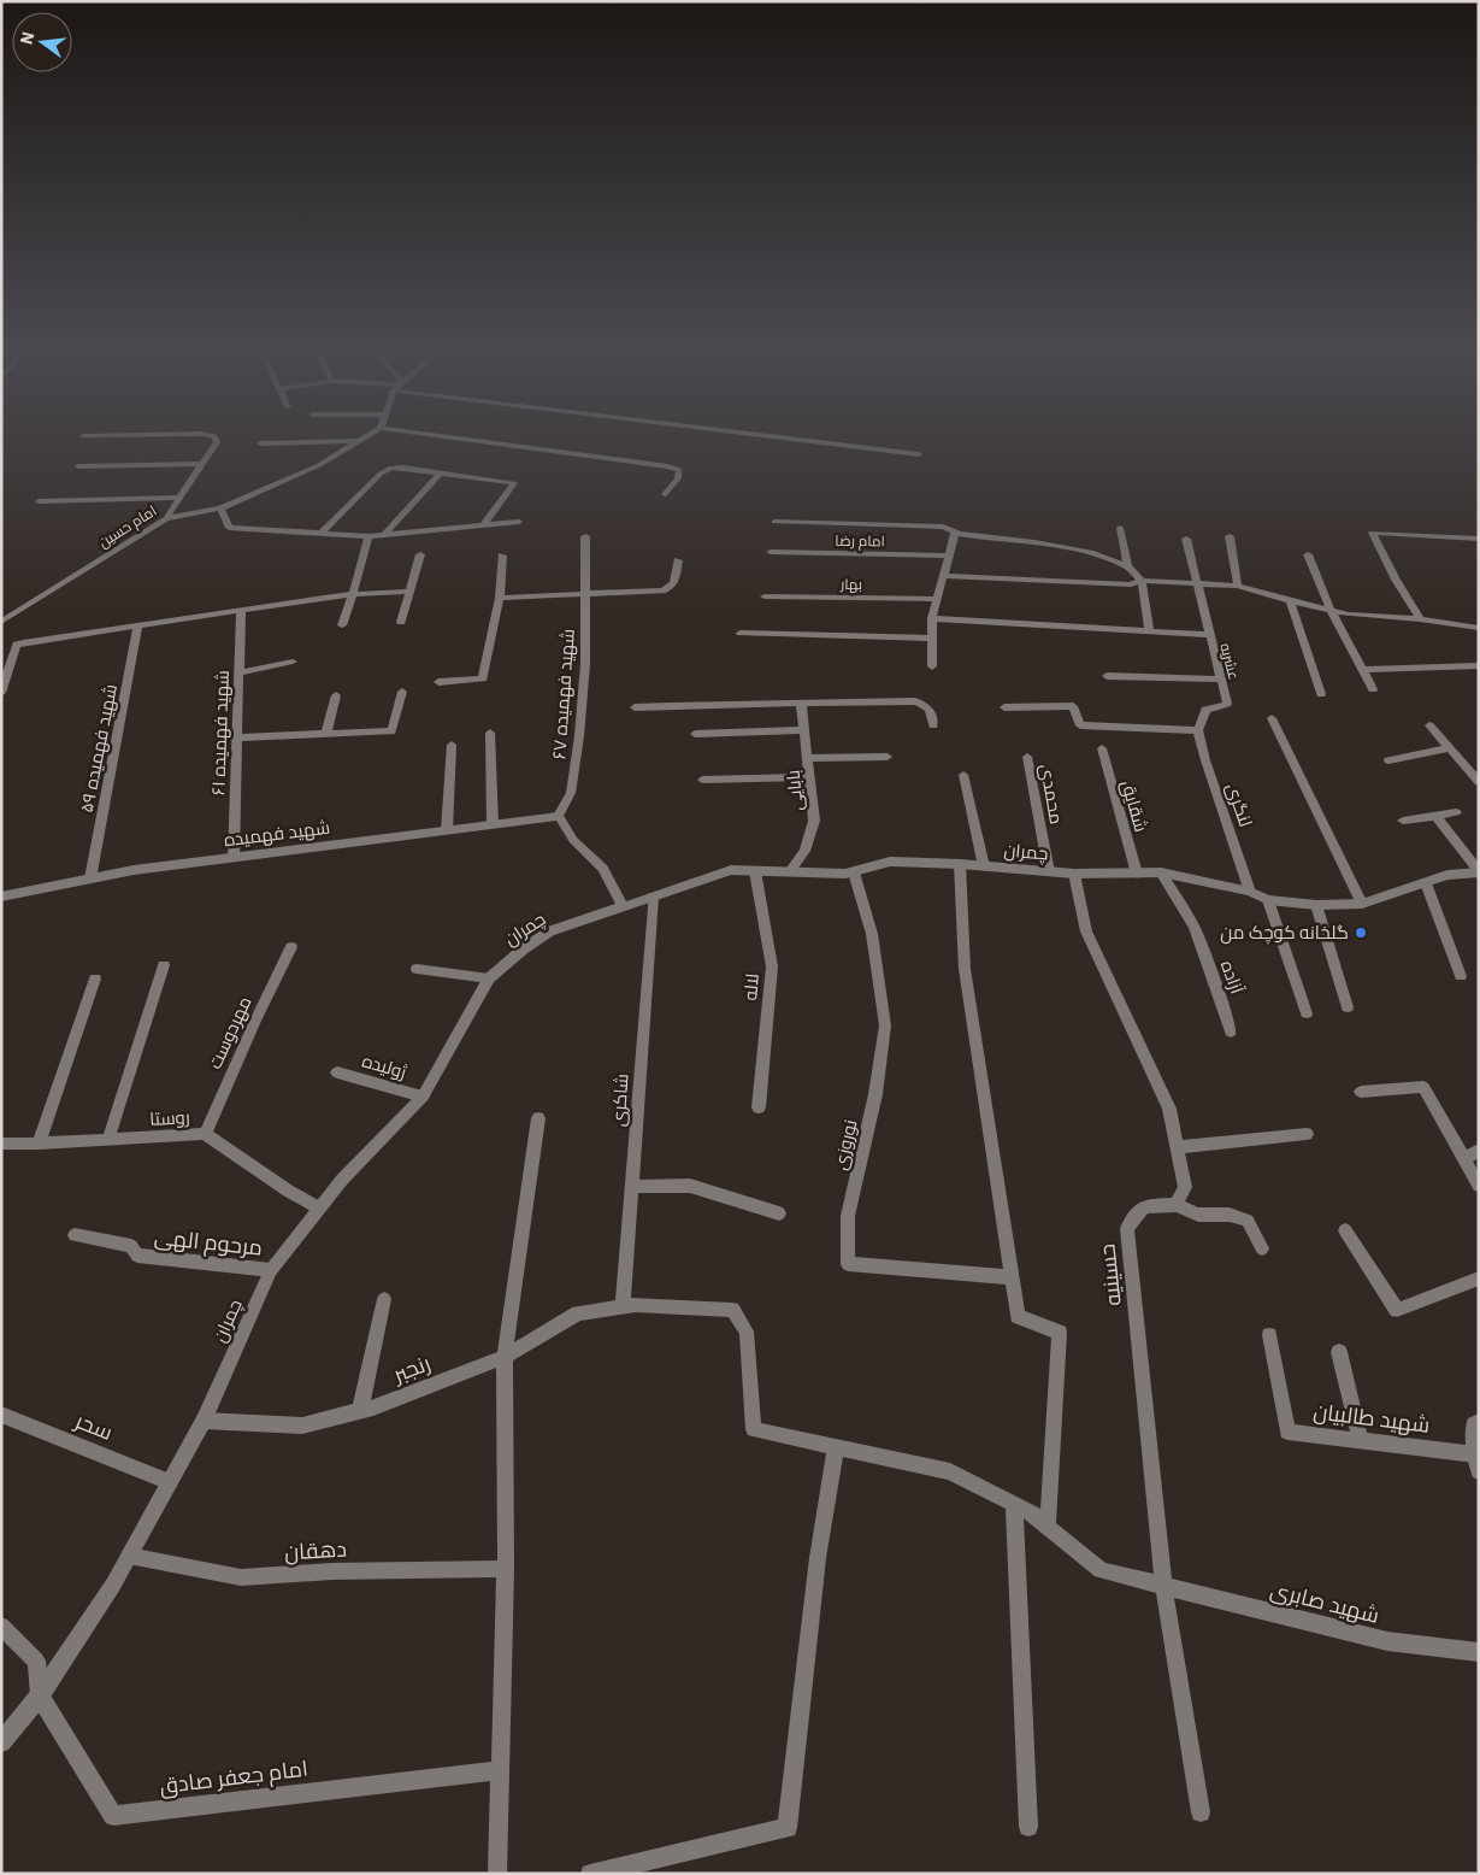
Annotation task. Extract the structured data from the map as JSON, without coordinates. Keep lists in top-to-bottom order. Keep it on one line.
{"streets":{"street":["امام حسین","امام رضا","بهار","عشریه","شهید فهمیده ۶۷","شهید فهمیده ۶۱","شهید فهمیده ۵۹","بابایی","محمدی","لنگری","شقایق","شهید فهمیده","چمران","آزاده","لاله","مهردوست","ژولیده","شاکری","روستا","نوروزی","مرحوم الهی","حسینیه","رنجبر","شهید طالبیان","سحر","دهقان","شهید صابری","امام جعفر صادق"]},"crossings":[["عشریه","لنگری"],["شهید فهمیده ۶۷","شهید فهمیده"],["شهید فهمیده ۶۱","شهید فهمیده"],["شهید فهمیده ۵۹","شهید فهمیده"],["بابایی","چمران"],["محمدی","چمران"],["لنگری","چمران"],["شقایق","چمران"],["چمران","آزاده"],["چمران","لاله"],["چمران","ژولیده"],["چمران","شاکری"],["چمران","روستا"],["چمران","نوروزی"],["چمران","مرحوم الهی"],["چمران","رنجبر"],["چمران","سحر"],["چمران","دهقان"],["چمران","امام جعفر صادق"],["مهردوست","روستا"],["شاکری","رنجبر"],["حسینیه","شهید صابری"],["رنجبر","شهید صابری"]],"places":["گلخانه کوچک من"],"north":"left"}
